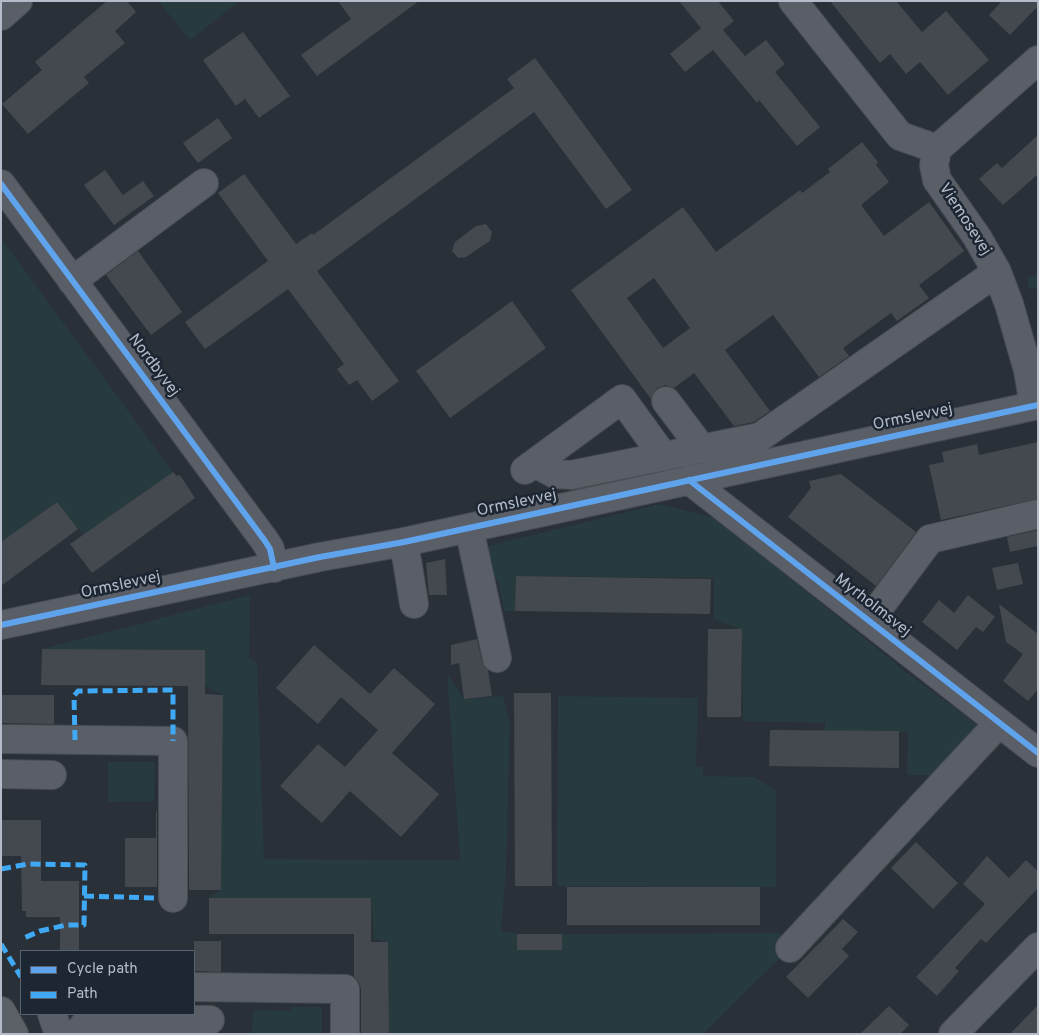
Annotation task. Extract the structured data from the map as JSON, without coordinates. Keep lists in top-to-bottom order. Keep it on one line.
{"streets":{"street":["Viemosevej","Nordbyvej","Ormslevvej","Myrholmsvej"]},"crossings":[["Viemosevej","Ormslevvej"],["Nordbyvej","Ormslevvej"],["Ormslevvej","Myrholmsvej"]],"legend":["Cycle path","Path"]}
